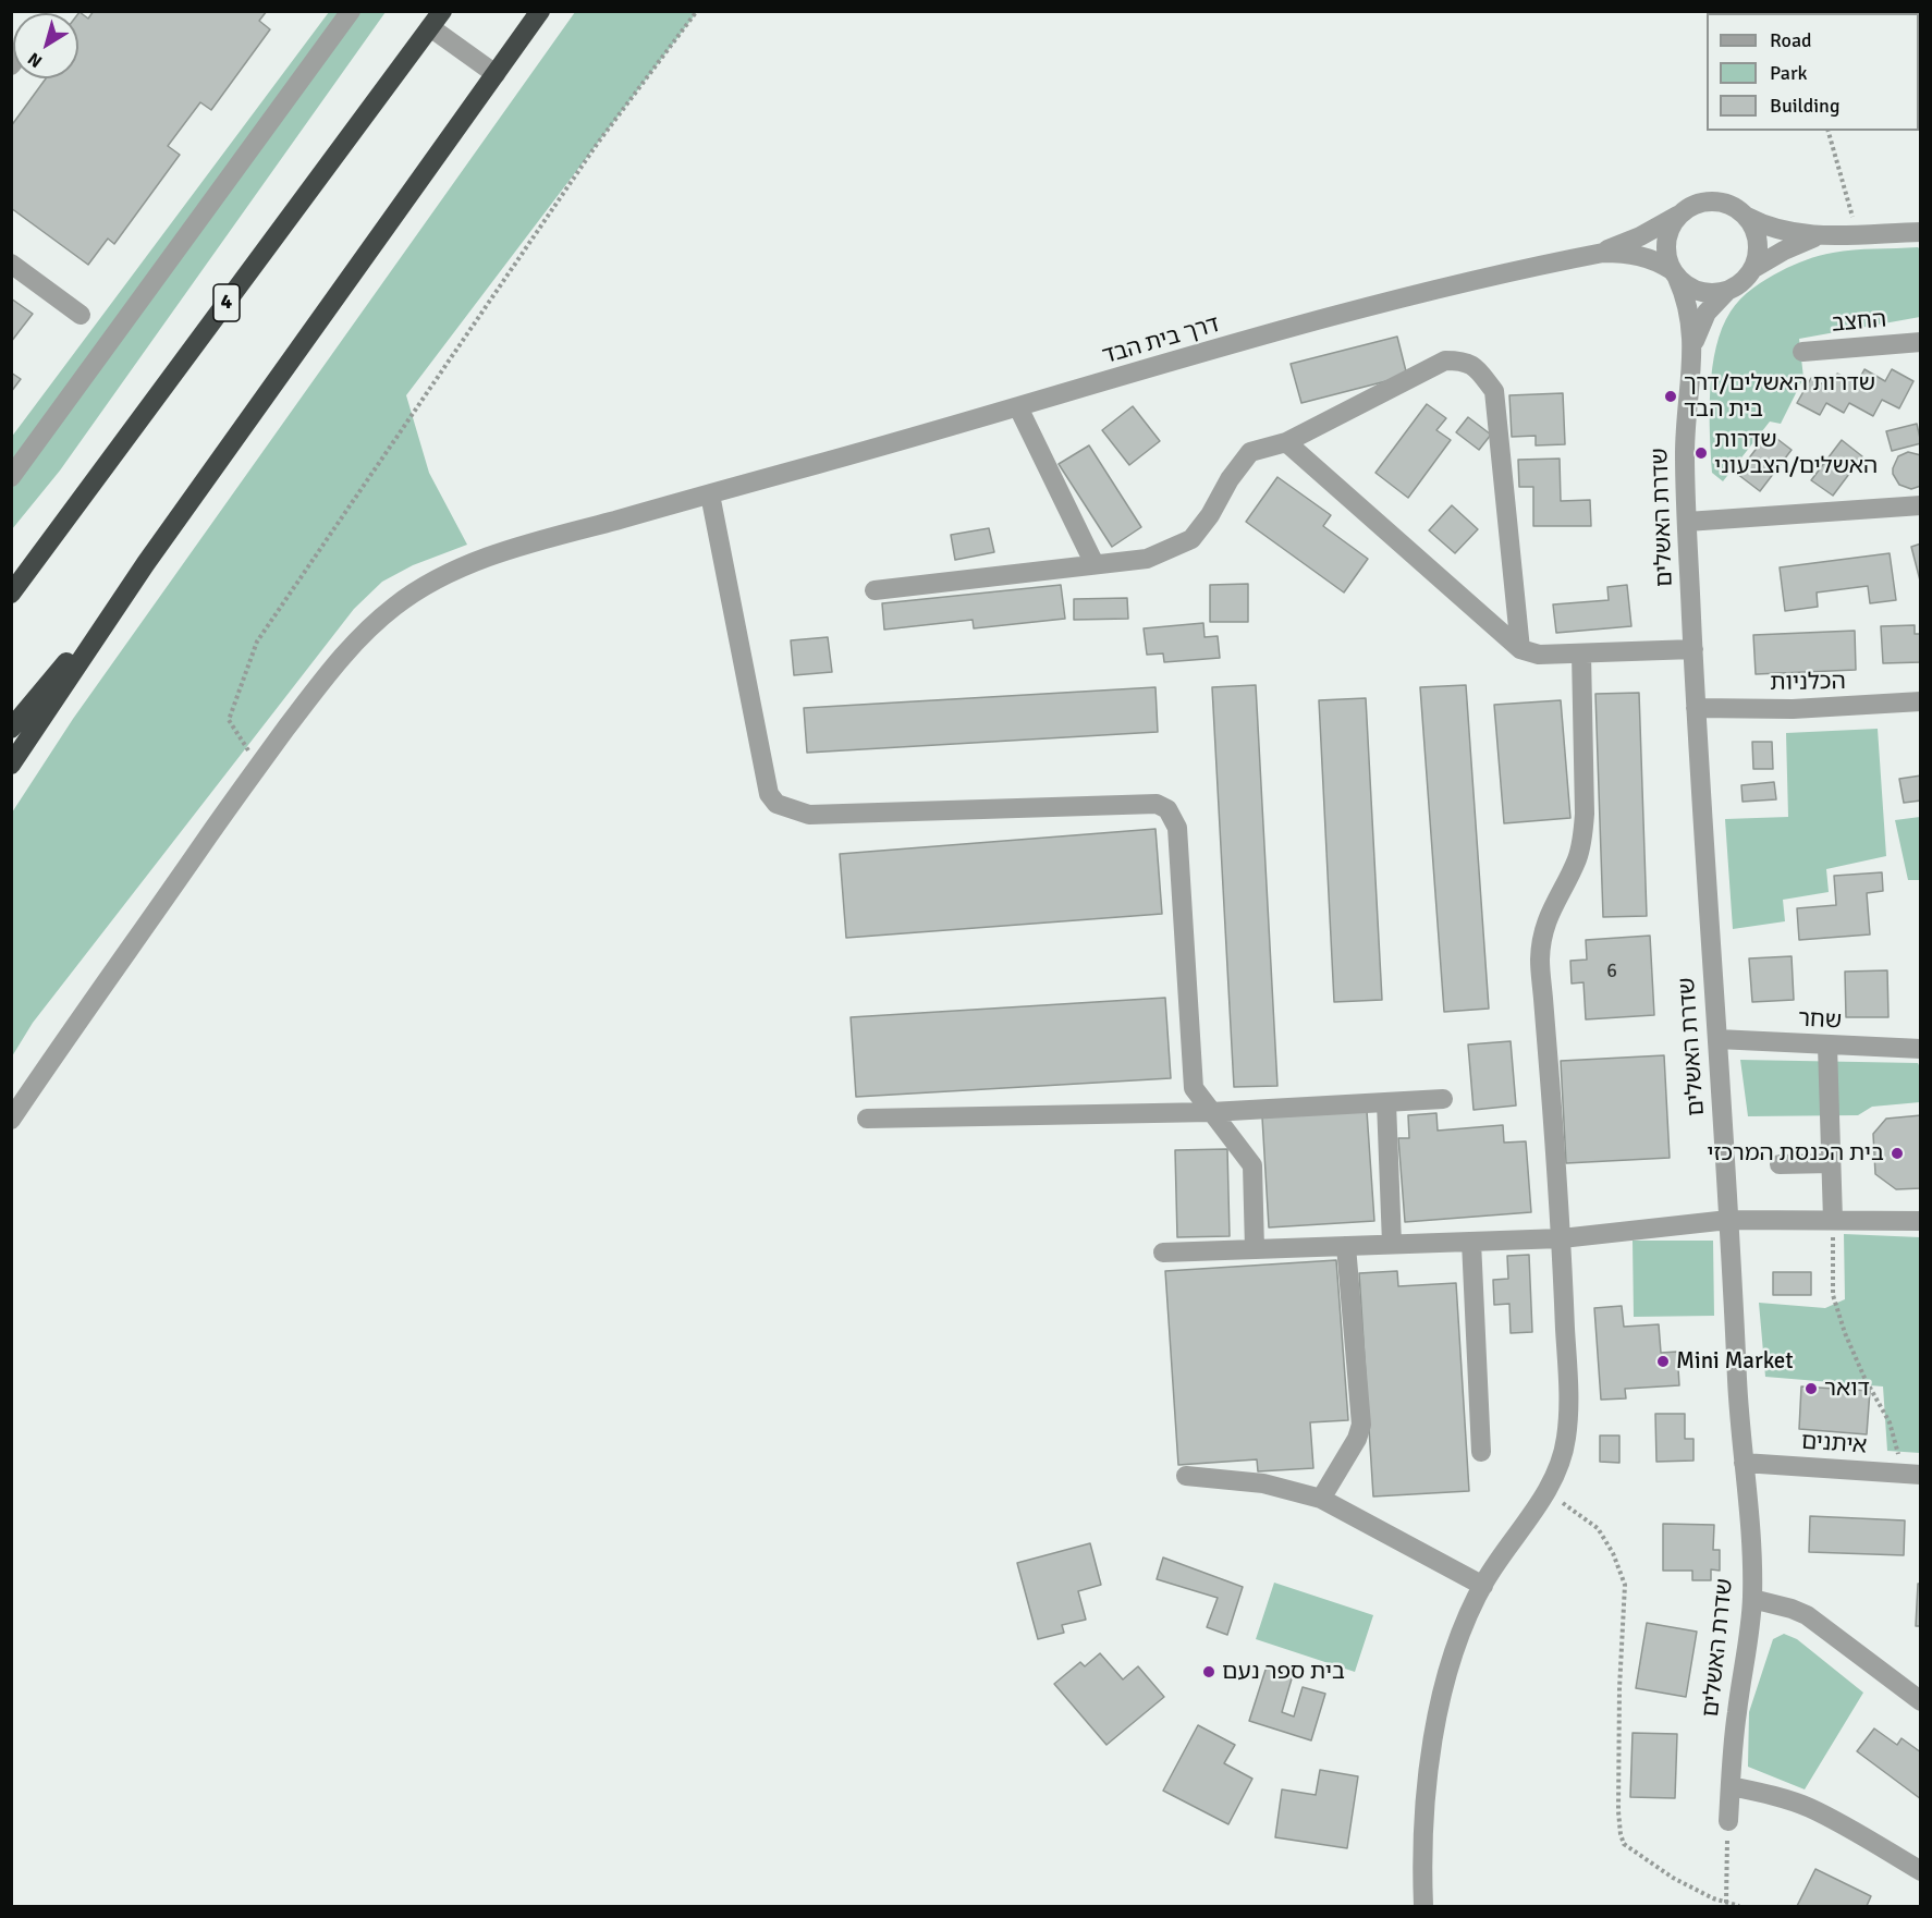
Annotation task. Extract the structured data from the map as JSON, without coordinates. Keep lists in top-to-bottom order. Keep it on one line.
{"streets":{"highway":["4"],"street":["החצב","דרך בית הבד","שדרת האשלים","הכלניות","שחר","איתנים"]},"crossings":[["דרך בית הבד","שדרת האשלים"],["שדרת האשלים","הכלניות"],["שדרת האשלים","שחר"],["שדרת האשלים","איתנים"]],"places":["שדרות האשלים/דרך בית הבד","שדרות האשלים/הצבעוני","בית הכנסת המרכזי","Mini Market","דואר","בית ספר נעם"],"house_numbers":["6"],"legend":["Road","Park","Building"],"north":"bottom left"}
